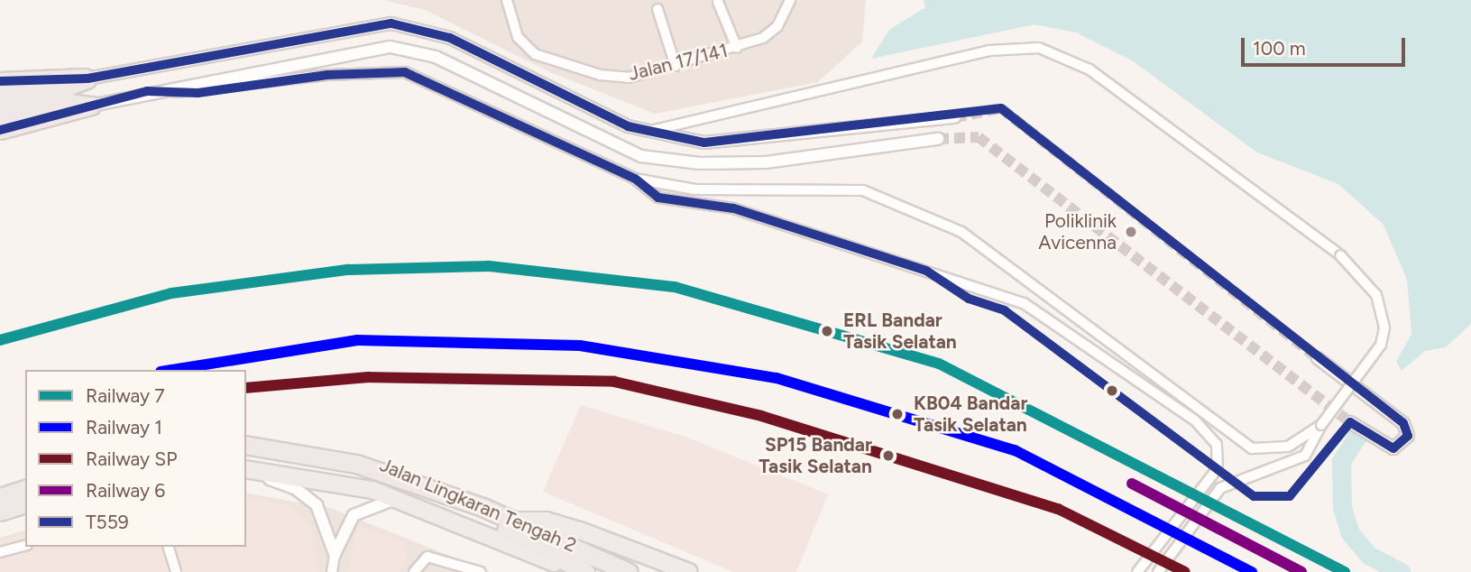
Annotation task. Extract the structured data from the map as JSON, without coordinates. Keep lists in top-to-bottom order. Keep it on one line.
{"streets":{"highway":["Jalan Lingkaran Tengah 2"],"street":["Jalan 17/141"]},"places":["Poliklinik Avicenna","ERL Bandar Tasik Selatan","KB04 Bandar Tasik Selatan","SP15 Bandar Tasik Selatan"],"lines":["transit line T559","rail line 7","rail line 1","rail line SP","rail line 6"],"legend":["Railway 7","Railway 1","Railway SP","Railway 6","T559"],"scale_bar":"100 m"}
